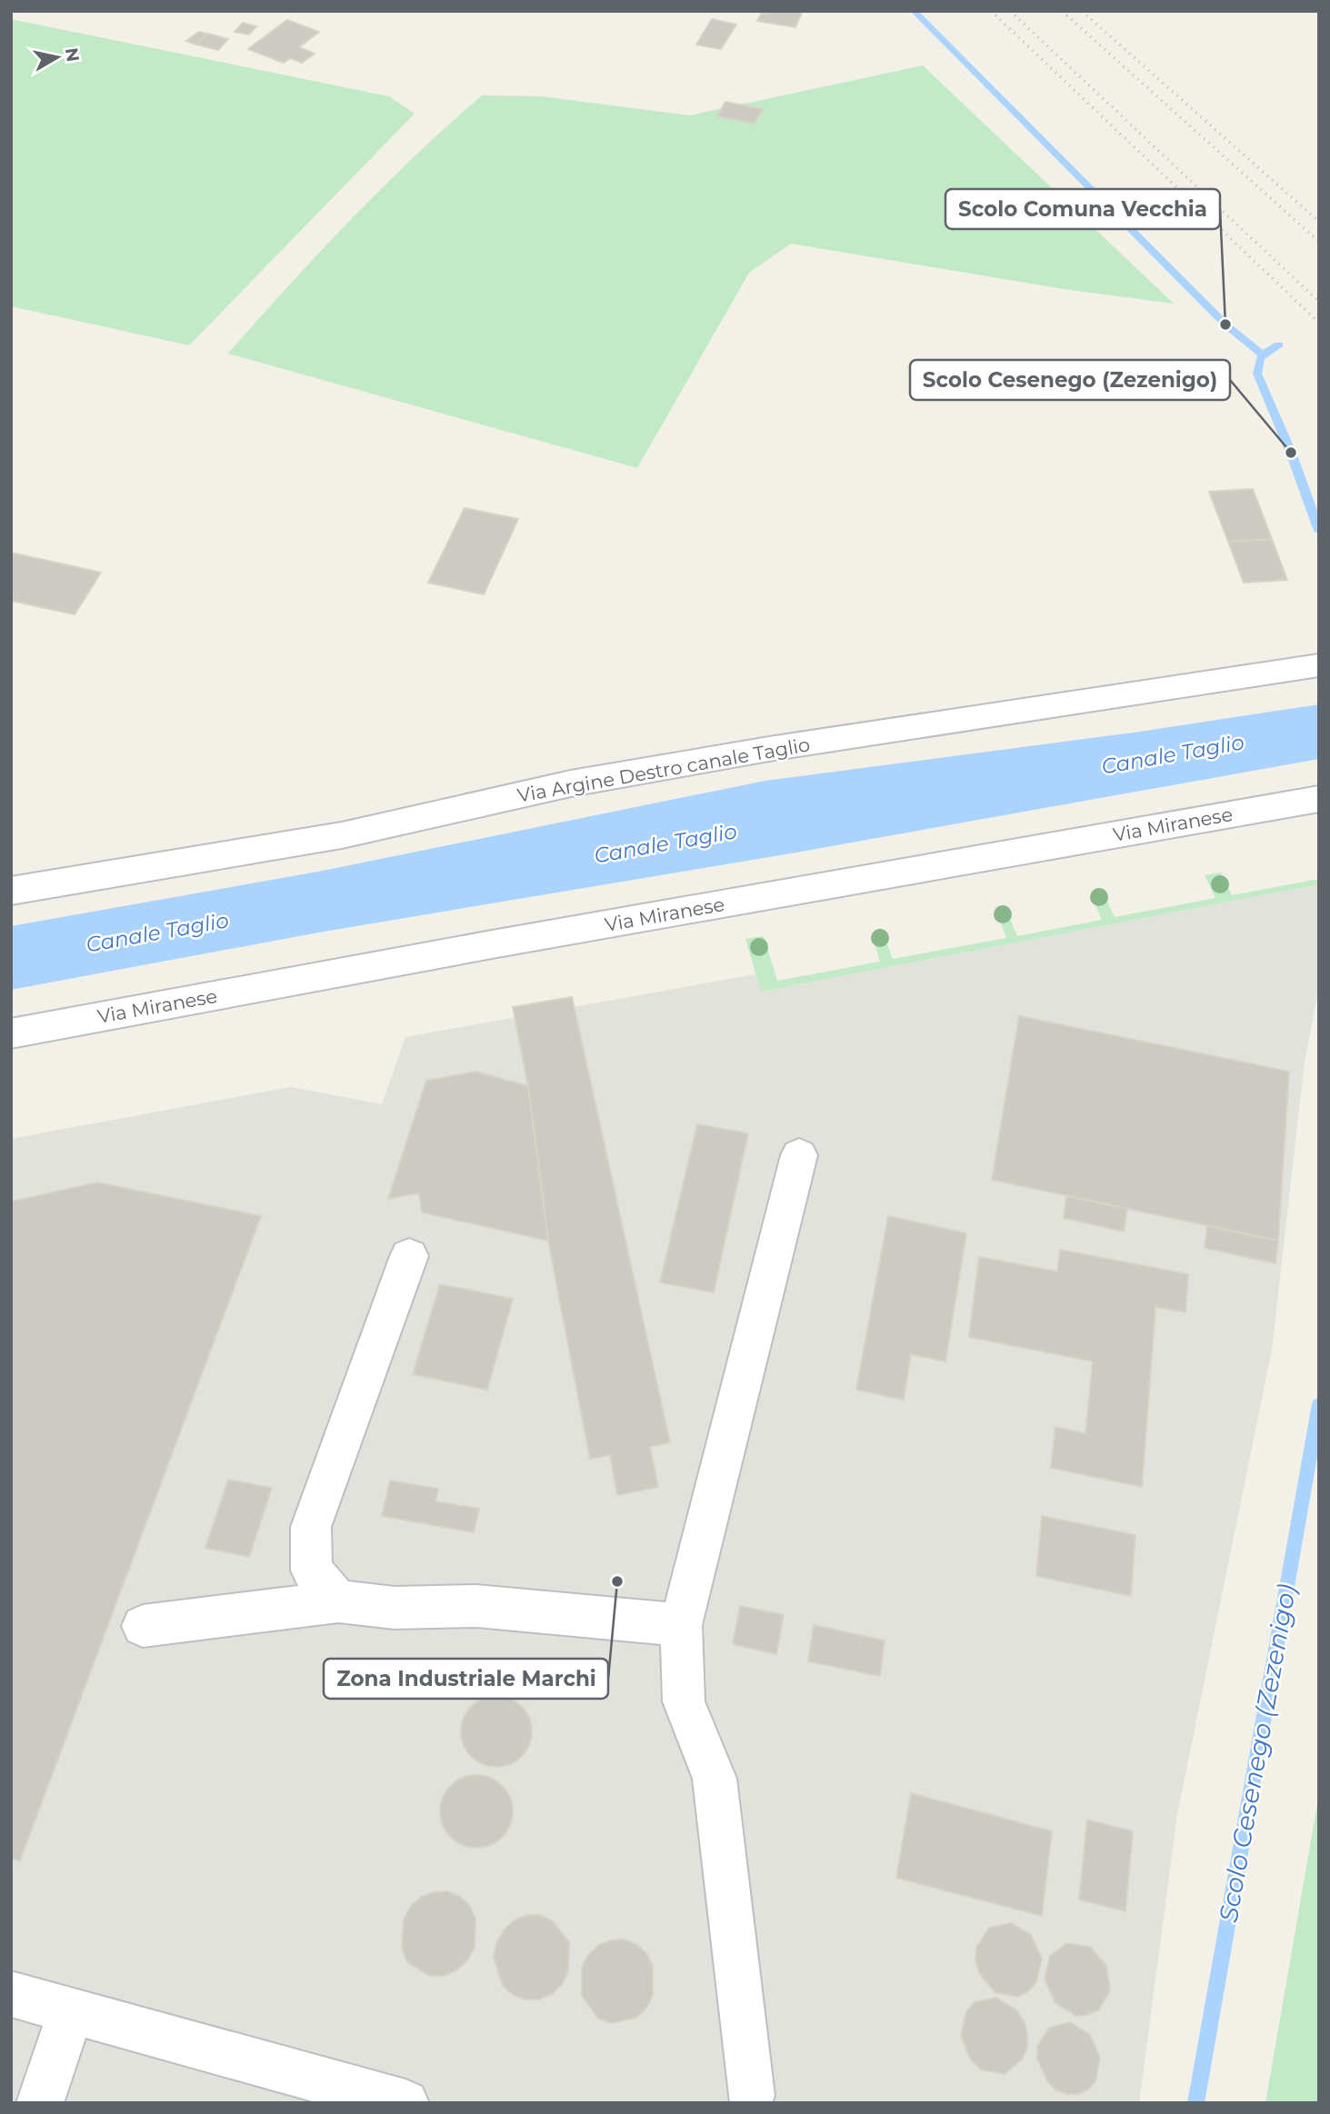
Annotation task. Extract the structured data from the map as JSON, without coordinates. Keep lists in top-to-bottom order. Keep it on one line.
{"streets":{"street":["Via Argine Destro canale Taglio","Via Miranese"]},"water":["Canale Taglio","Scolo Cesenego (Zezenigo)"],"places":["Scolo Comuna Vecchia","Scolo Cesenego (Zezenigo)","Zona Industriale Marchi"],"north":"right"}
